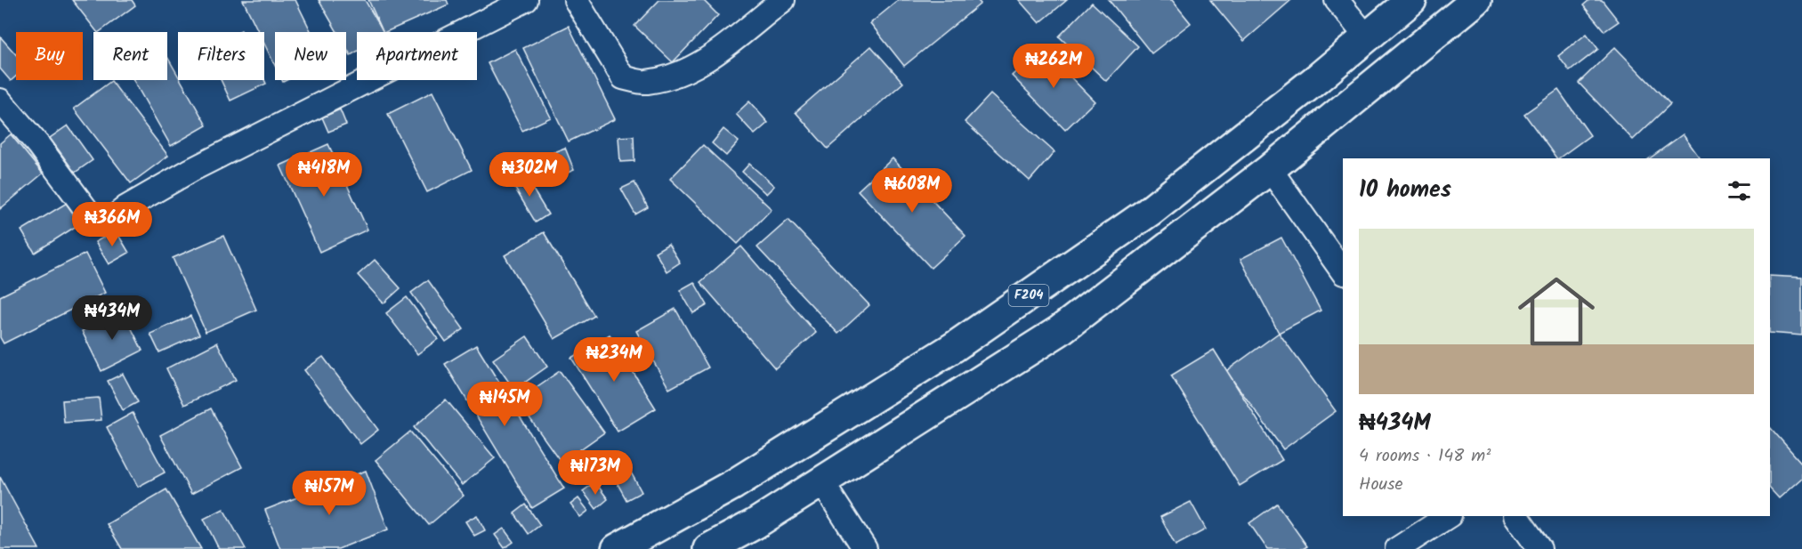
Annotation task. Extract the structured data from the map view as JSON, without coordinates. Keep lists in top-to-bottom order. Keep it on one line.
{"streets":{"main road":["F204"]},"page":{"chip":["Buy","Rent","Filters","New","Apartment"],"price":["₦262M","₦418M","₦302M","₦608M","₦366M","₦434M","₦234M","₦145M","₦173M","₦157M"],"heading":"10 homes","list":[{"name":"₦434M","note":"4 rooms · 148 m² · House"}]}}
